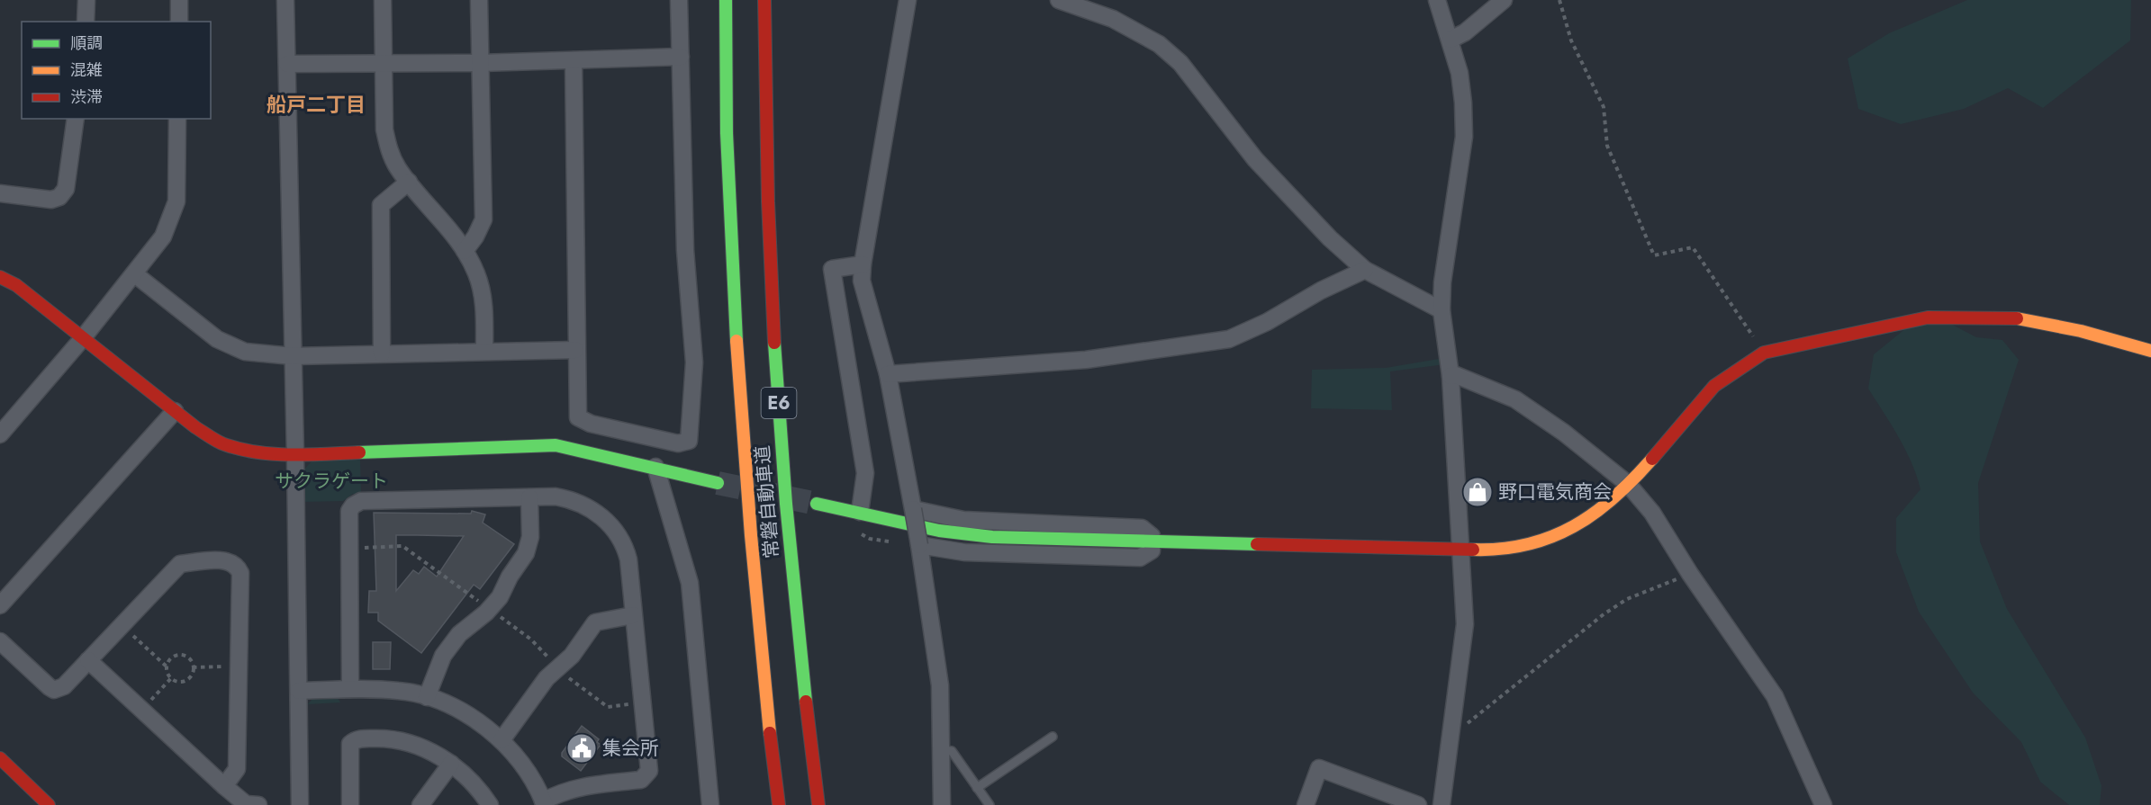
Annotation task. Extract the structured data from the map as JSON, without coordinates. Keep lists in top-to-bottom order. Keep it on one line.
{"streets":{"main road":["E6","常磐自動車道"]},"districts":["船戸二丁目"],"parks":["サクラゲート"],"places":{"shop":["野口電気商会"],"public building":["集会所"]},"legend":["順調","混雑","渋滞"]}
